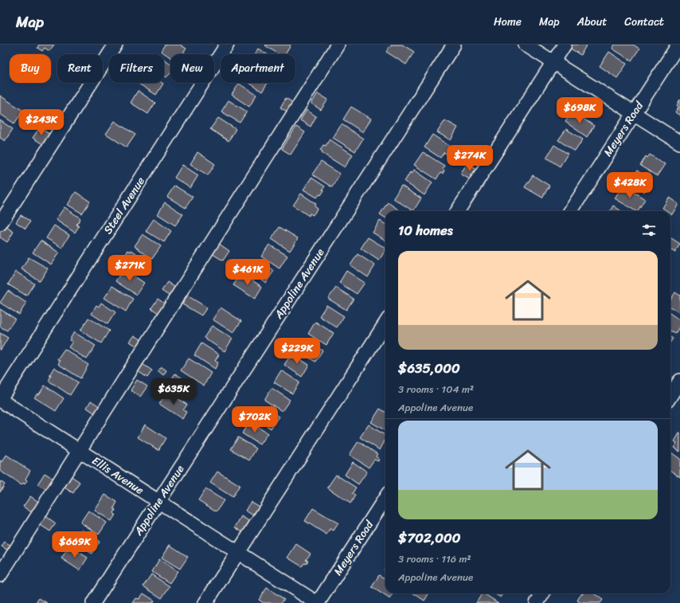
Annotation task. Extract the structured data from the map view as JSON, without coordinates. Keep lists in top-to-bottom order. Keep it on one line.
{"streets":{"street":["Meyers Road","Steel Avenue","Appoline Avenue","Ellis Avenue"]},"crossings":[["Meyers Road","Ellis Avenue"],["Steel Avenue","Ellis Avenue"],["Appoline Avenue","Ellis Avenue"]],"page":{"header":"Map","nav":["Home","Map","About","Contact"],"chip":["Buy","Rent","Filters","New","Apartment"],"price":["$698K","$243K","$274K","$428K","$271K","$461K","$229K","$635K","$702K","$669K"],"heading":"10 homes","list":[{"name":"$635,000","note":"3 rooms · 104 m² · Appoline Avenue"},{"name":"$702,000","note":"3 rooms · 116 m² · Appoline Avenue"}]}}
